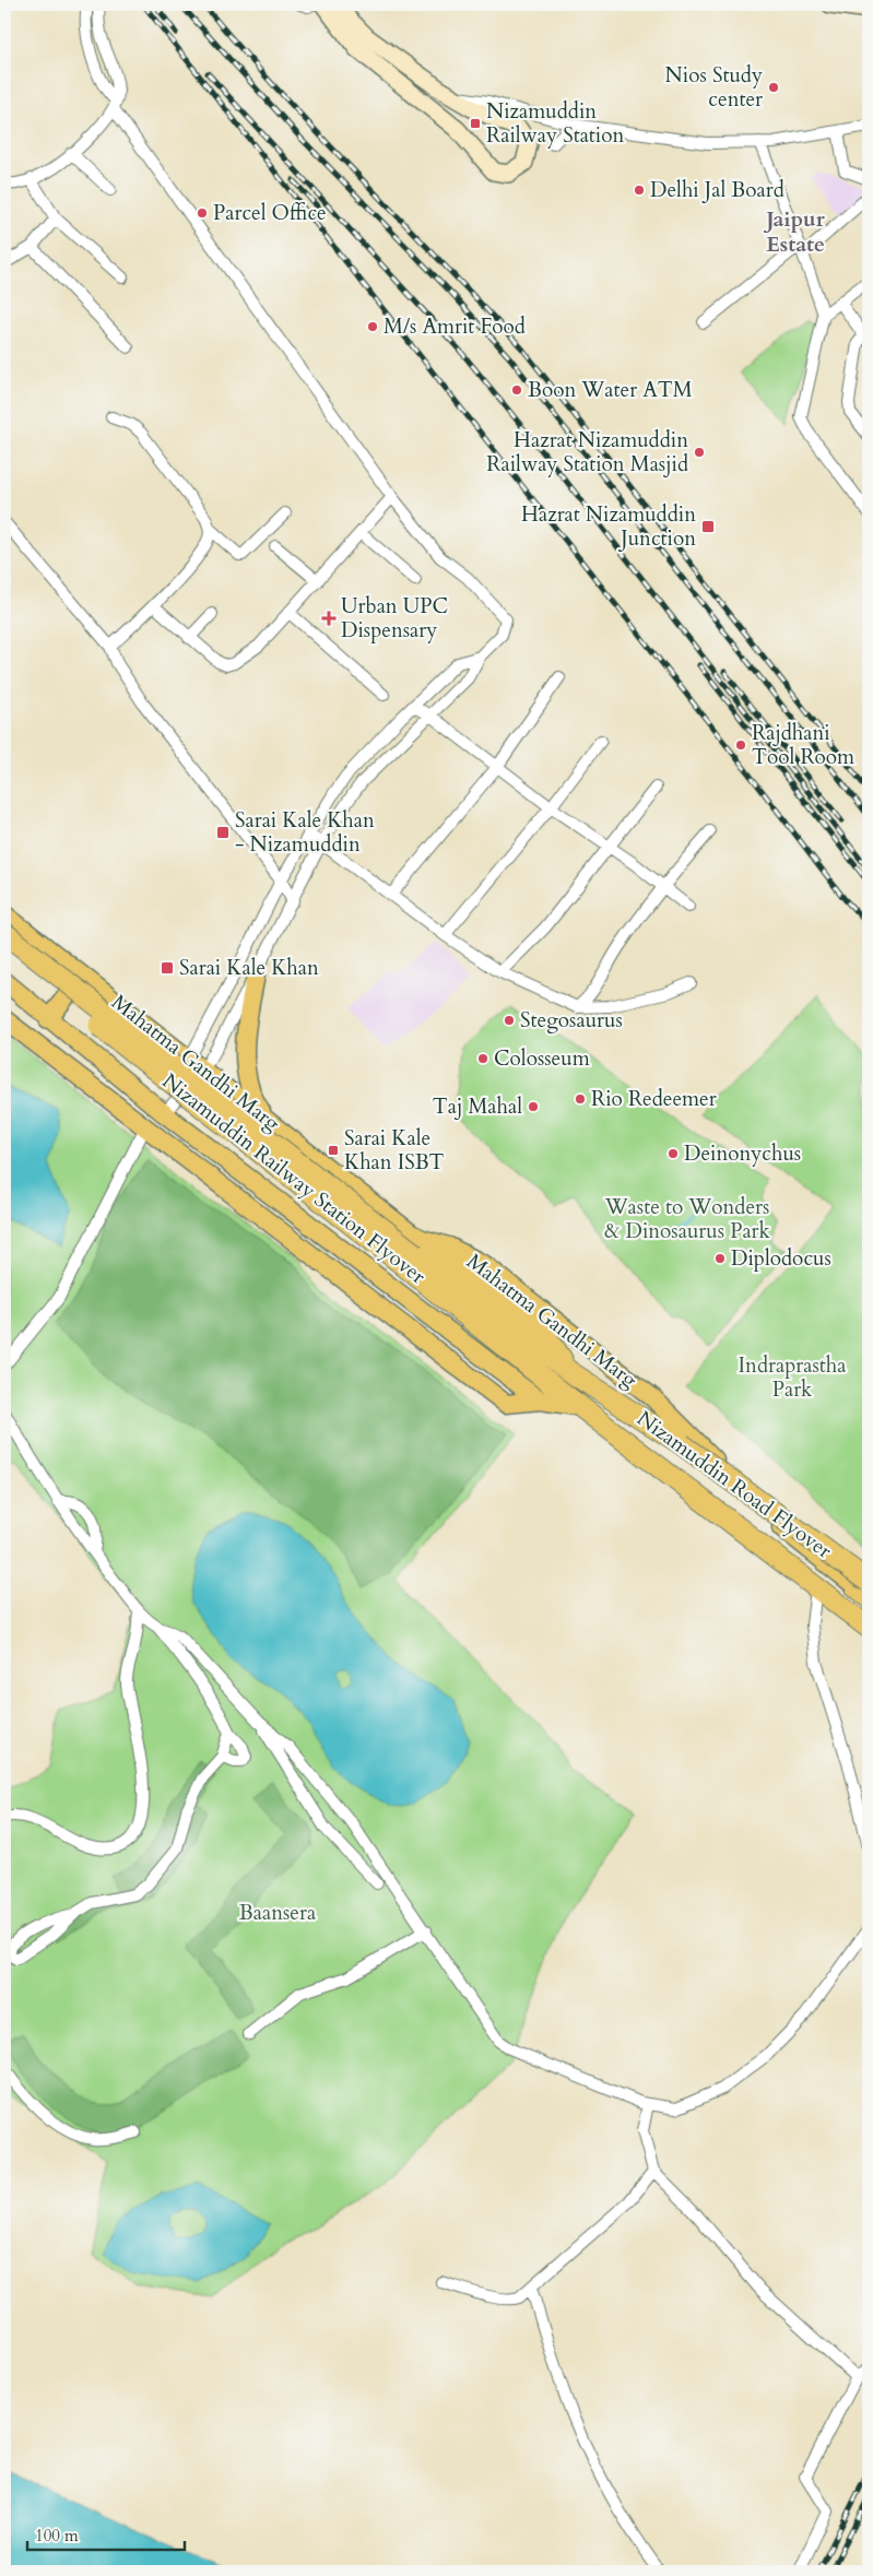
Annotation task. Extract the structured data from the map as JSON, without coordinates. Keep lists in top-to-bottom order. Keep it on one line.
{"streets":{"highway":["Nizamuddin Railway Station Flyover","Nizamuddin Road Flyover"],"main road":["Mahatma Gandhi Marg"]},"crossings":[["Mahatma Gandhi Marg","Nizamuddin Road Flyover"],["Nizamuddin Railway Station Flyover","Nizamuddin Road Flyover"]],"districts":["Jaipur Estate"],"parks":["Waste to Wonders & Dinosaurus Park","Indraprastha Park","Baansera"],"places":{"other":["Nios Study center","Delhi Jal Board","Parcel Office","M/s Amrit Food","Boon Water ATM","Hazrat Nizamuddin Railway Station Masjid","Rajdhani Tool Room","Stegosaurus","Colosseum","Rio Redeemer","Taj Mahal","Deinonychus","Diplodocus"],"transit":["Nizamuddin Railway Station","Hazrat Nizamuddin Junction","Sarai Kale Khan - Nizamuddin","Sarai Kale Khan","Sarai Kale Khan ISBT"],"health":["Urban UPC Dispensary"]},"scale_bar":"100 m"}
